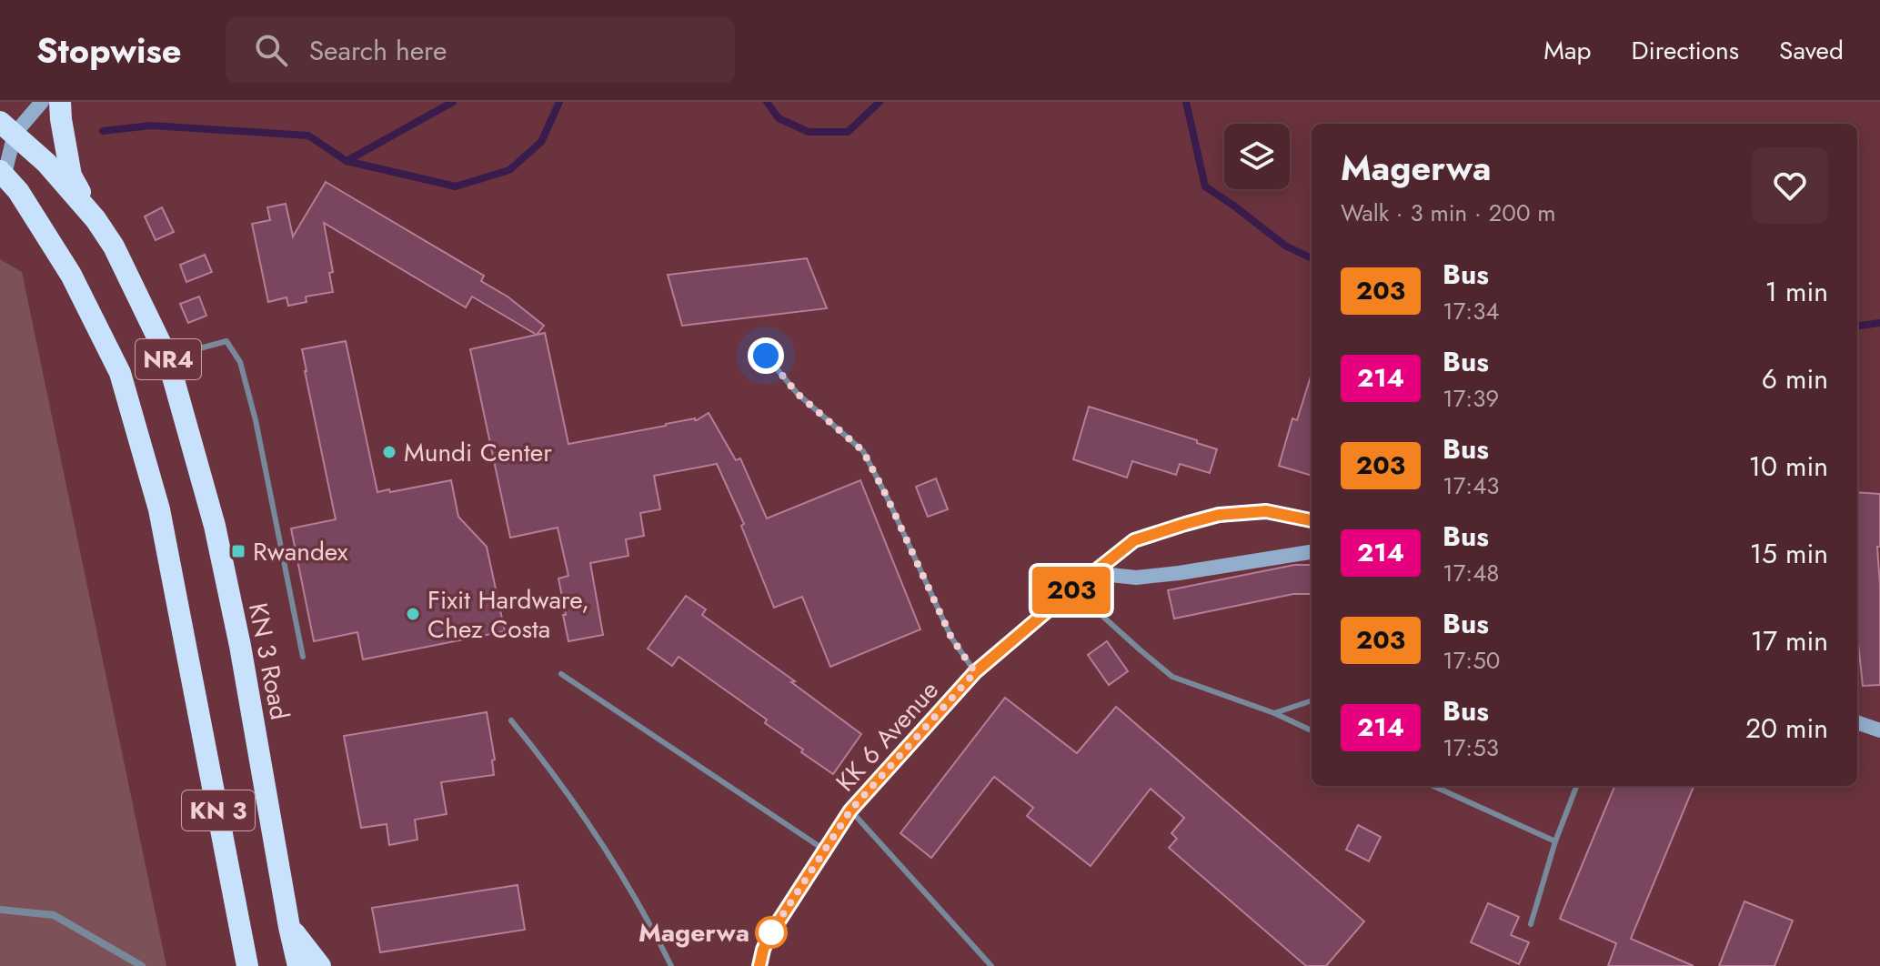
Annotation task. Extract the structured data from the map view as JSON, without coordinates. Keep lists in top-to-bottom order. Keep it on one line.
{"streets":{"highway":["NR4","KN 3 Road","KN 3"],"main road":["KK 6 Avenue"]},"crossings":[["NR4","KN 3"]],"places":{"other":["Mundi Center","Fixit Hardware, Chez Costa","Magerwa"],"transit":["Rwandex"]},"lines":["bus line 203"],"page":{"header":"Stopwise","search":"Search here","nav":["Map","Directions","Saved"],"on_map":"203","heading":["Magerwa","Walk · 3 min · 200 m"],"list":[{"mark":"203","name":"Bus","note":"17:34","value":"1 min"},{"mark":"214","name":"Bus","note":"17:39","value":"6 min"},{"mark":"203","name":"Bus","note":"17:43","value":"10 min"},{"mark":"214","name":"Bus","note":"17:48","value":"15 min"},{"mark":"203","name":"Bus","note":"17:50","value":"17 min"},{"mark":"214","name":"Bus","note":"17:53","value":"20 min"}]}}
